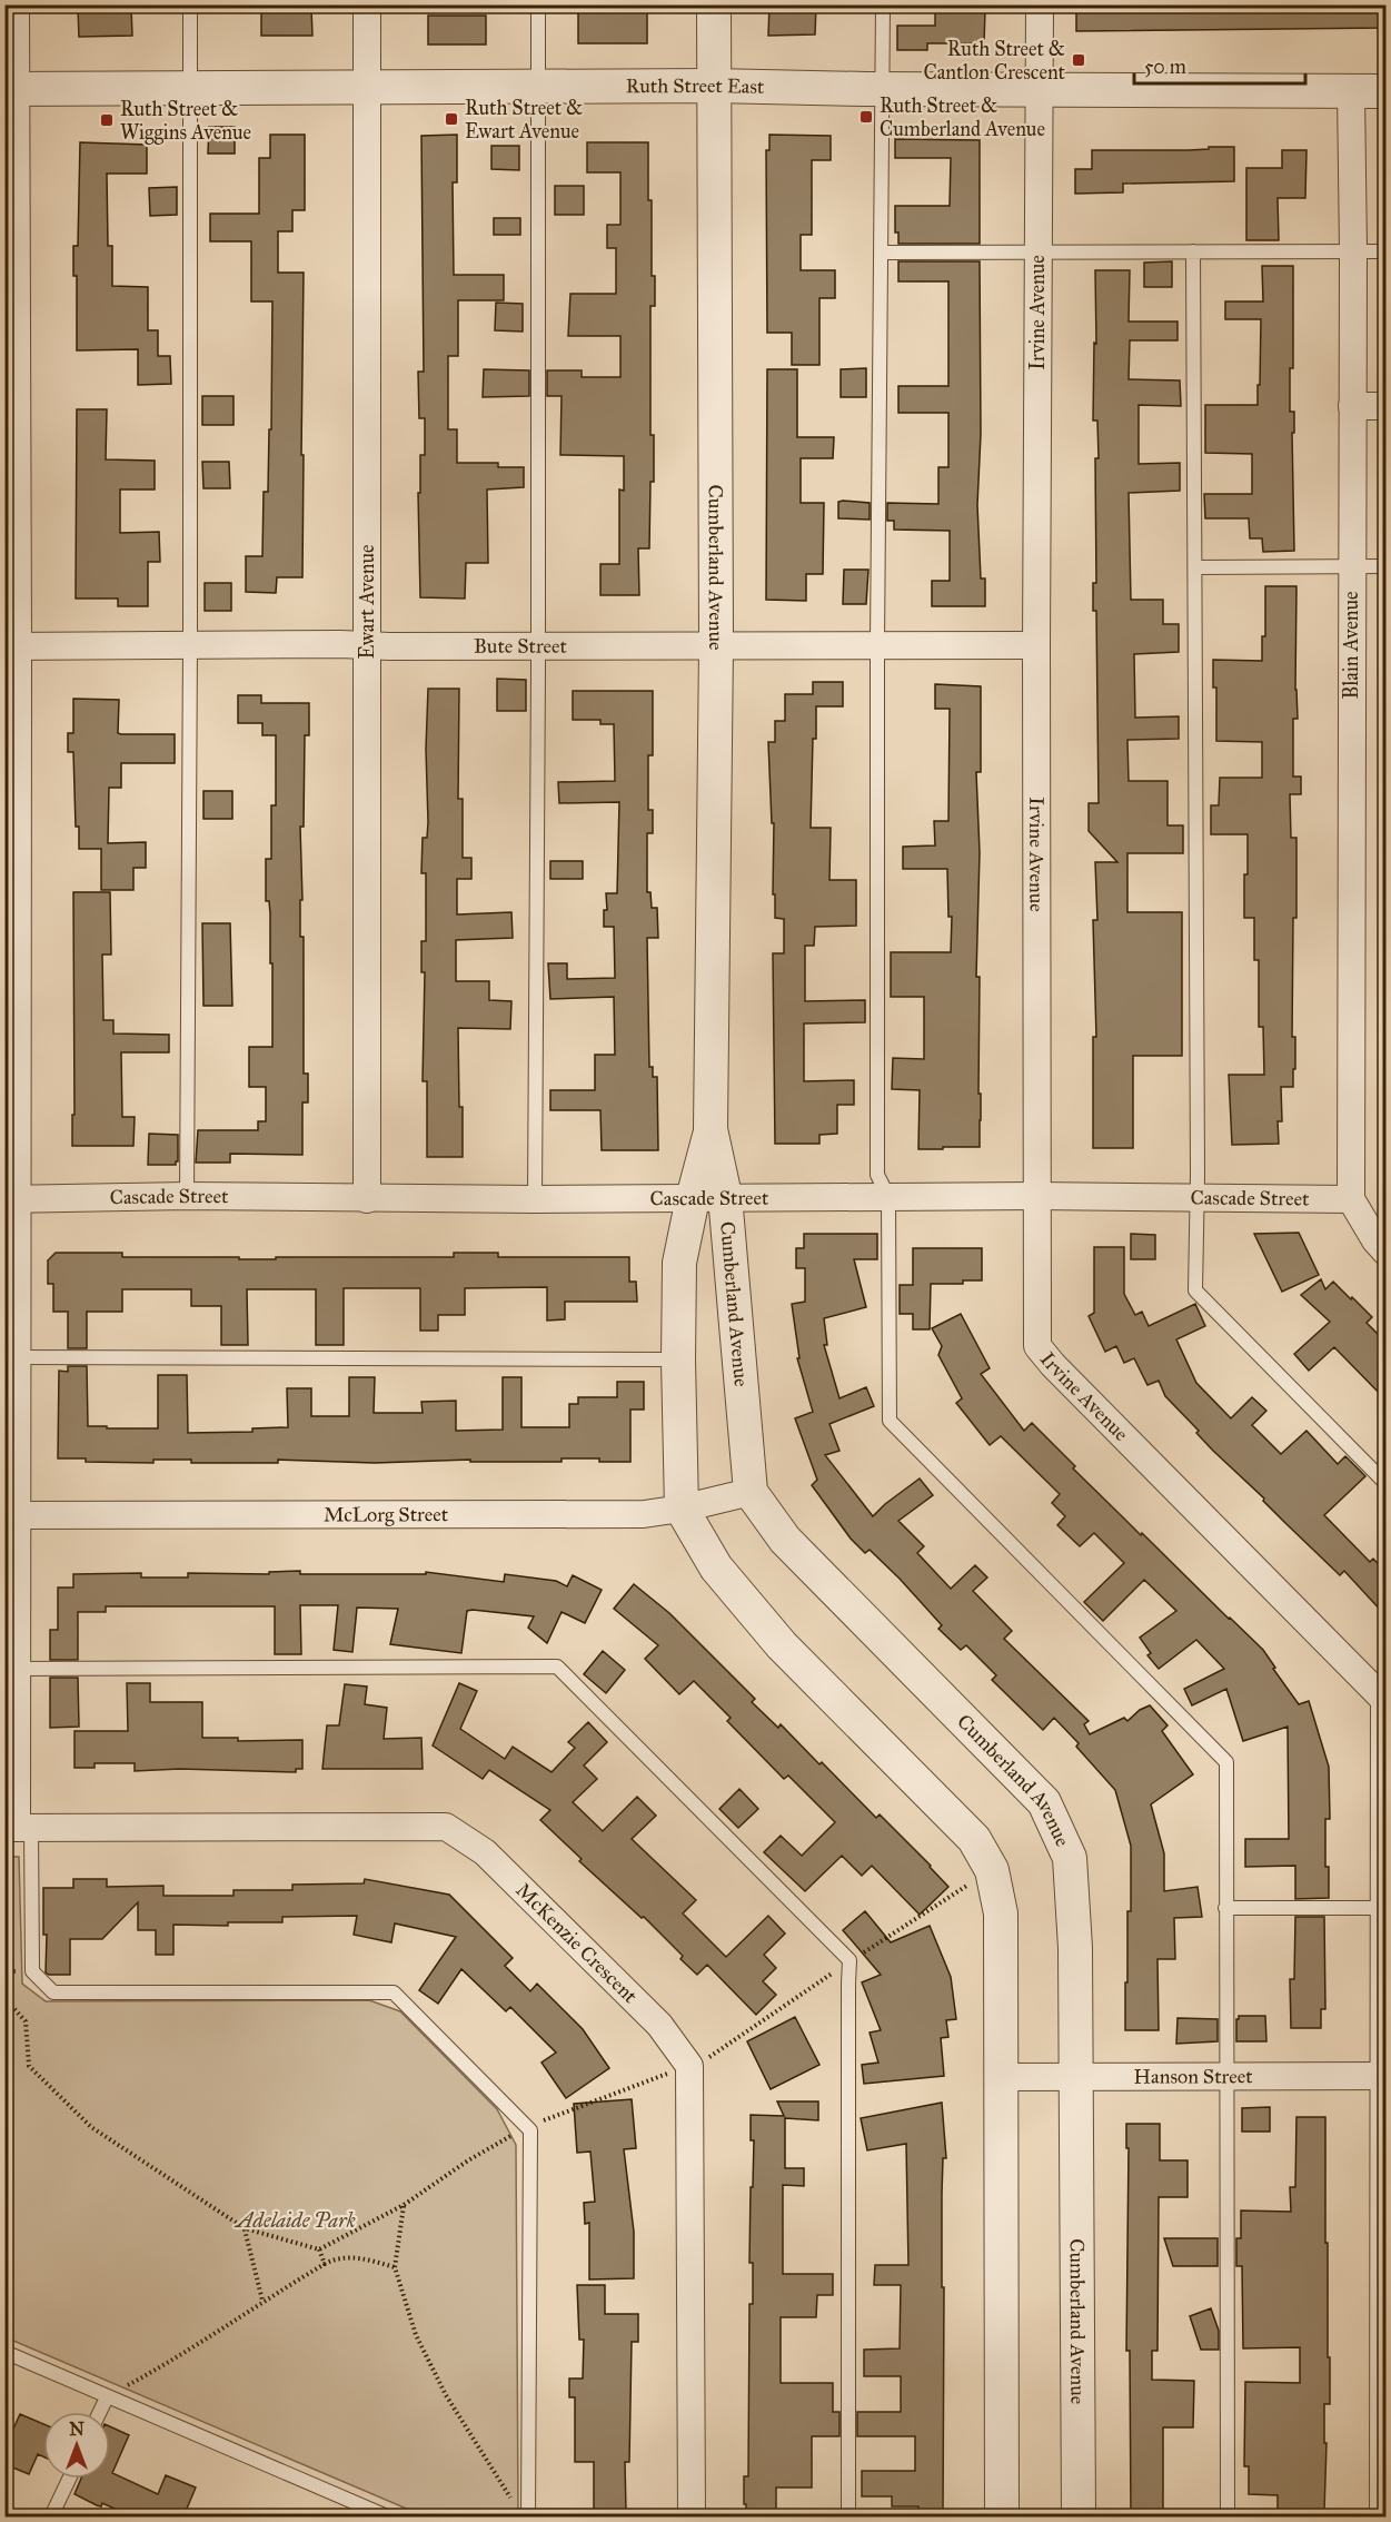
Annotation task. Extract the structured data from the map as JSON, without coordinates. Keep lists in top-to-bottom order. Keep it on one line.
{"streets":{"street":["Ruth Street East","Irvine Avenue","Cumberland Avenue","Ewart Avenue","Blain Avenue","Bute Street","Cascade Street","McLorg Street","McKenzie Crescent","Hanson Street"]},"crossings":[["Ruth Street East","Irvine Avenue"],["Ruth Street East","Cumberland Avenue"],["Ruth Street East","Ewart Avenue"],["Ruth Street East","Blain Avenue"],["Irvine Avenue","Bute Street"],["Irvine Avenue","Cascade Street"],["Irvine Avenue","Hanson Street"],["Cumberland Avenue","Bute Street"],["Cumberland Avenue","Cascade Street"],["Cumberland Avenue","McLorg Street"],["Cumberland Avenue","Hanson Street"],["Ewart Avenue","Bute Street"],["Ewart Avenue","Cascade Street"],["Blain Avenue","Cascade Street"]],"parks":["Adelaide Park"],"places":{"transit":["Ruth Street & Cantlon Crescent","Ruth Street & Cumberland Avenue","Ruth Street & Ewart Avenue","Ruth Street & Wiggins Avenue"]},"scale_bar":"50 m","north":"top"}
